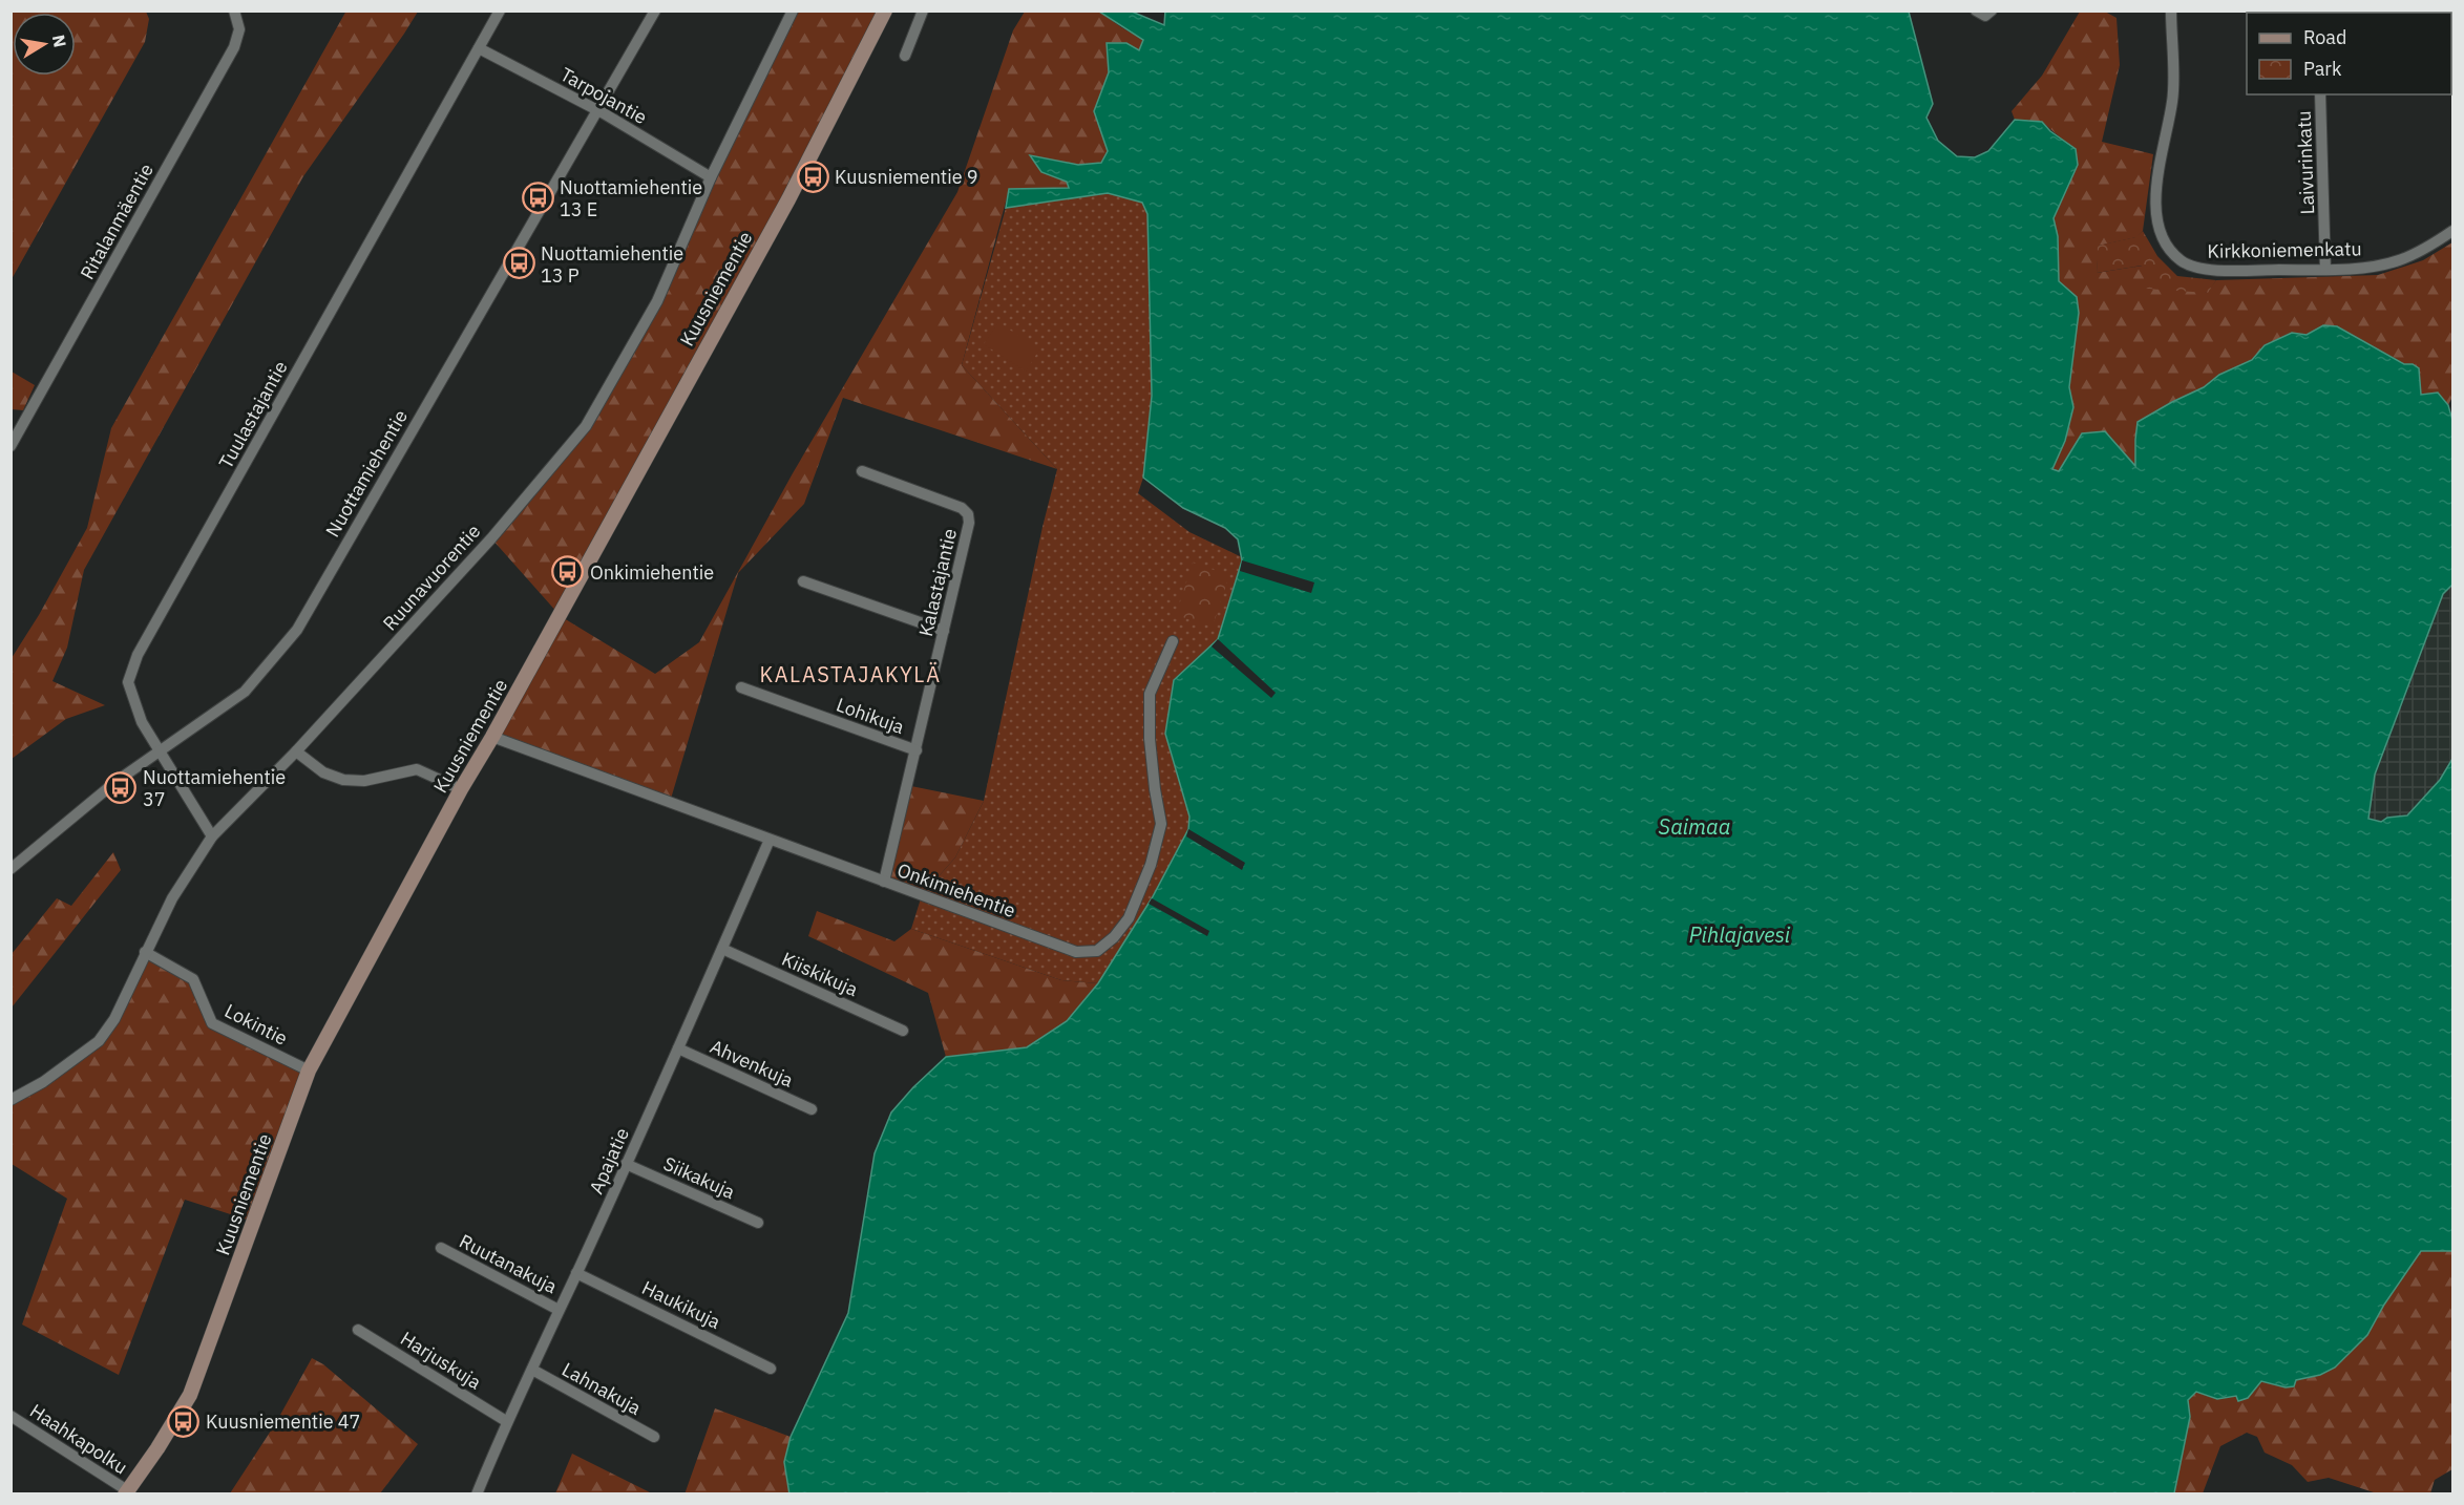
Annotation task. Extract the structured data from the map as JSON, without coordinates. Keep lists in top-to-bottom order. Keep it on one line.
{"streets":{"street":["Tarpojantie","Laivurinkatu","Ritalanmäentie","Kirkkoniemenkatu","Kuusniementie","Tuulastajantie","Nuottamiehentie","Ruunavuorentie","Kalastajantie","Lohikuja","Onkimiehentie","Kiiskikuja","Lokintie","Ahvenkuja","Apajatie","Siikakuja","Ruutanakuja","Haukikuja","Harjuskuja","Lahnakuja","Haahkapolku"]},"crossings":[["Tarpojantie","Tuulastajantie"],["Tarpojantie","Nuottamiehentie"],["Tarpojantie","Ruunavuorentie"],["Laivurinkatu","Kirkkoniemenkatu"],["Kuusniementie","Onkimiehentie"],["Kuusniementie","Lokintie"],["Kuusniementie","Haahkapolku"],["Tuulastajantie","Nuottamiehentie"],["Tuulastajantie","Ruunavuorentie"],["Ruunavuorentie","Lokintie"],["Kalastajantie","Lohikuja"],["Kalastajantie","Onkimiehentie"],["Onkimiehentie","Apajatie"],["Kiiskikuja","Apajatie"],["Ahvenkuja","Apajatie"],["Apajatie","Siikakuja"],["Apajatie","Ruutanakuja"],["Apajatie","Haukikuja"],["Apajatie","Harjuskuja"],["Apajatie","Lahnakuja"]],"districts":["KALASTAJAKYLÄ"],"water":["Saimaa","Pihlajavesi"],"places":{"bus stop":["Kuusniementie 9","Nuottamiehentie 13 E","Nuottamiehentie 13 P","Onkimiehentie","Nuottamiehentie 37","Kuusniementie 47"]},"legend":["Road","Park"],"north":"right"}
